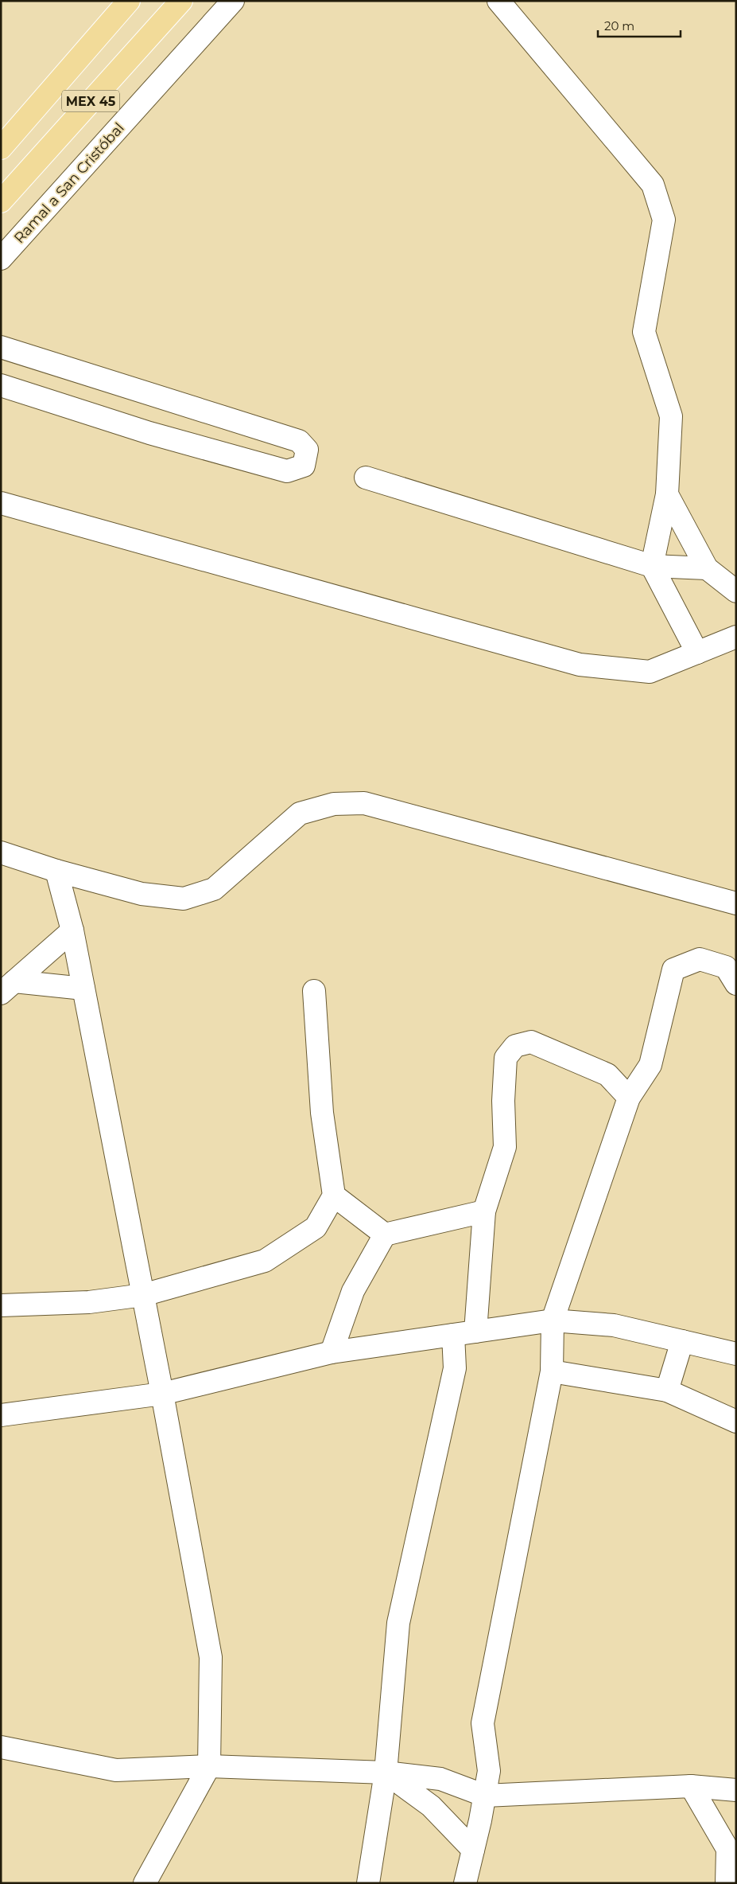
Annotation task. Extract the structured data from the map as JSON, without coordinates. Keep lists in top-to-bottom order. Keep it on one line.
{"streets":{"main road":["MEX 45"],"street":["Ramal a San Cristóbal"]},"scale_bar":"20 m"}
